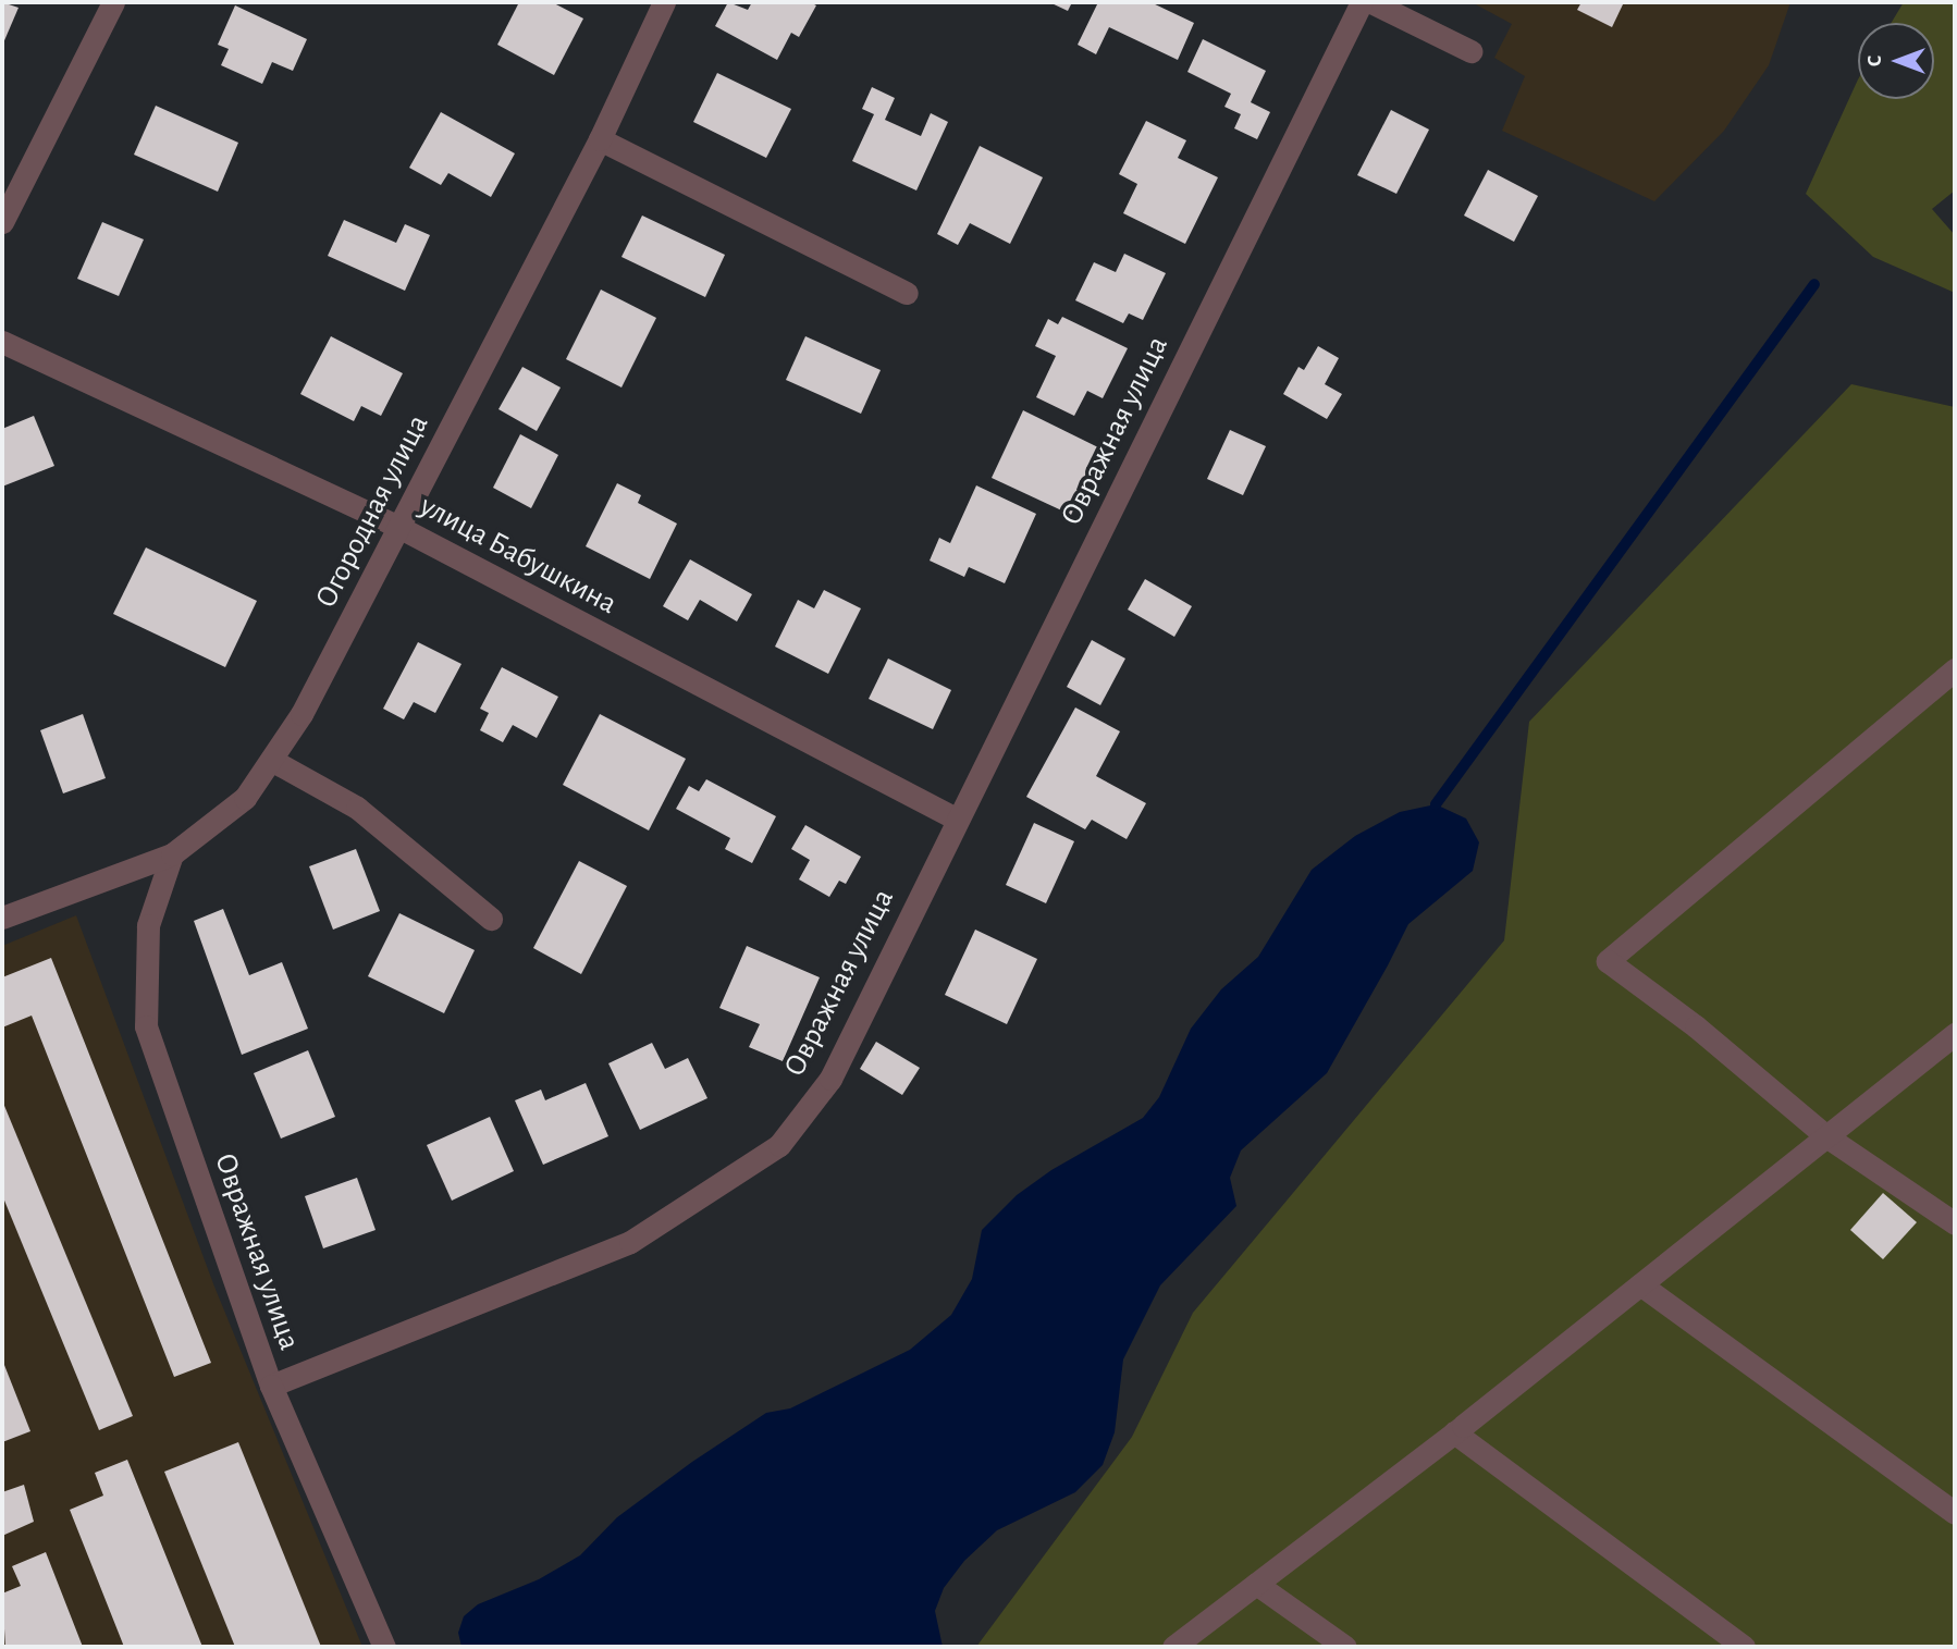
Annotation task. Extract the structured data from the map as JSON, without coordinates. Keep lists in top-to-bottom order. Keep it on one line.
{"streets":{"street":["Овражная улица","Огородная улица","улица Бабушкина"]},"crossings":[["Овражная улица","Огородная улица"],["Овражная улица","улица Бабушкина"],["Огородная улица","улица Бабушкина"]],"north":"left"}
